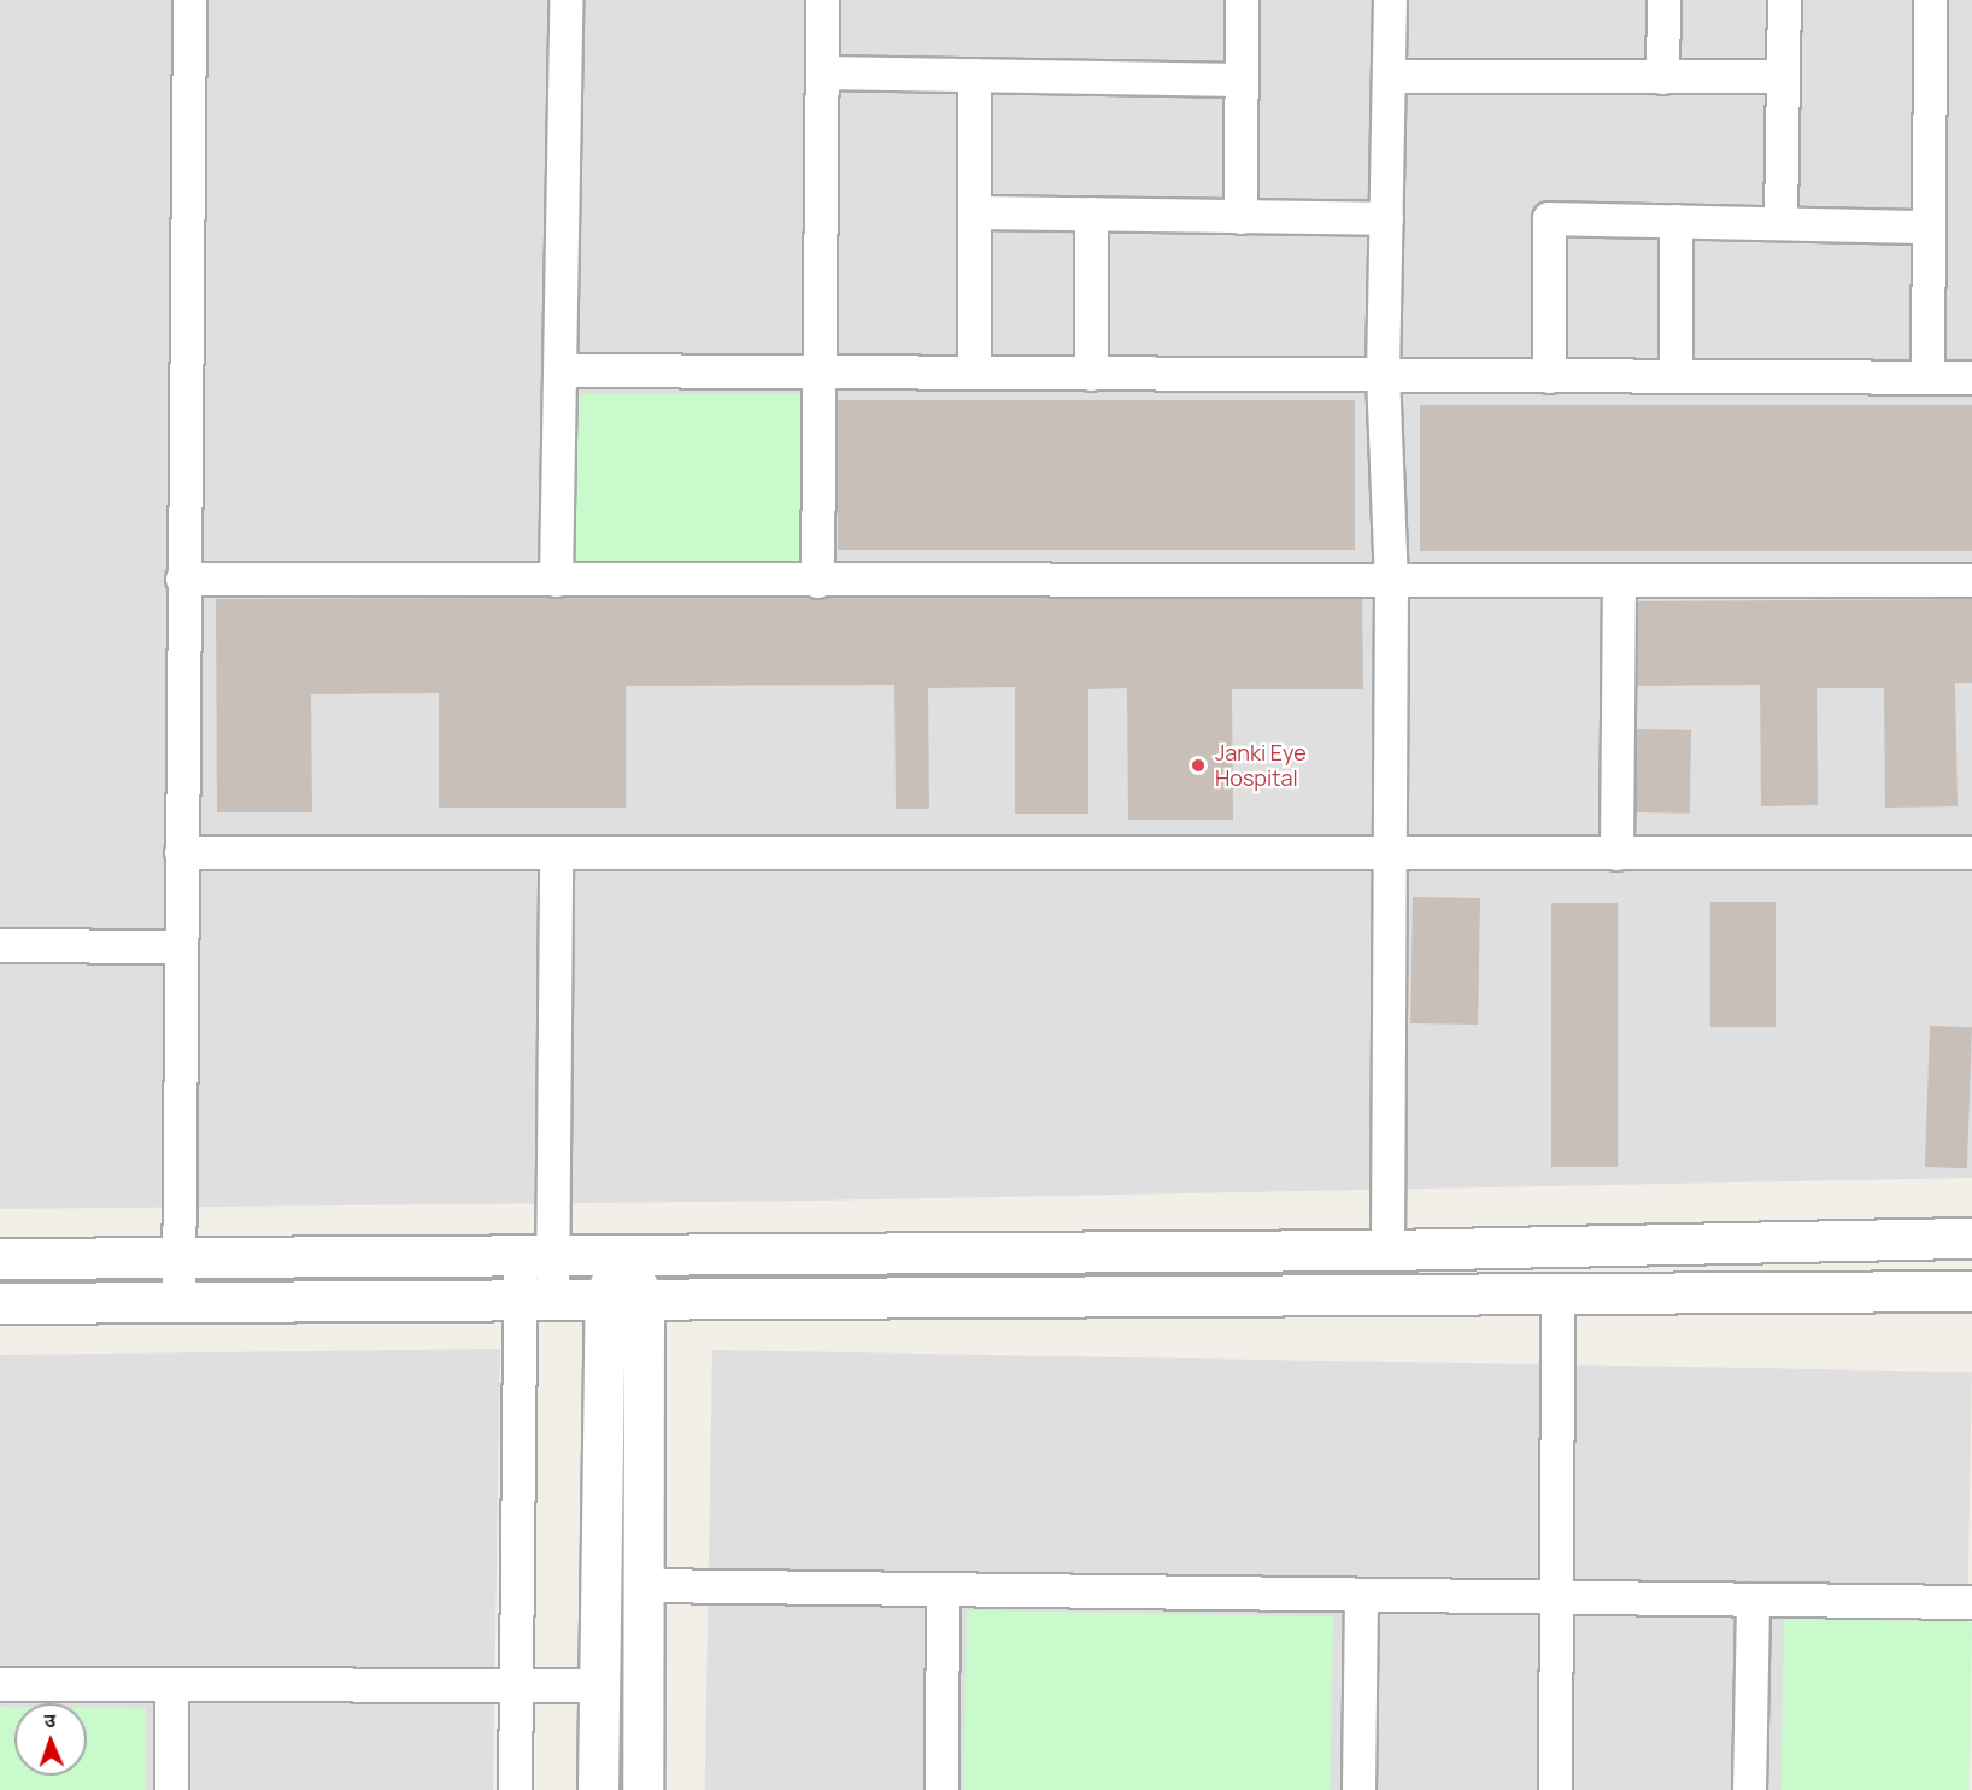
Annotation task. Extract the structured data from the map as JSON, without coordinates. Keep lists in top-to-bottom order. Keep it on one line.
{"places":["Janki Eye Hospital"],"north":"top"}
